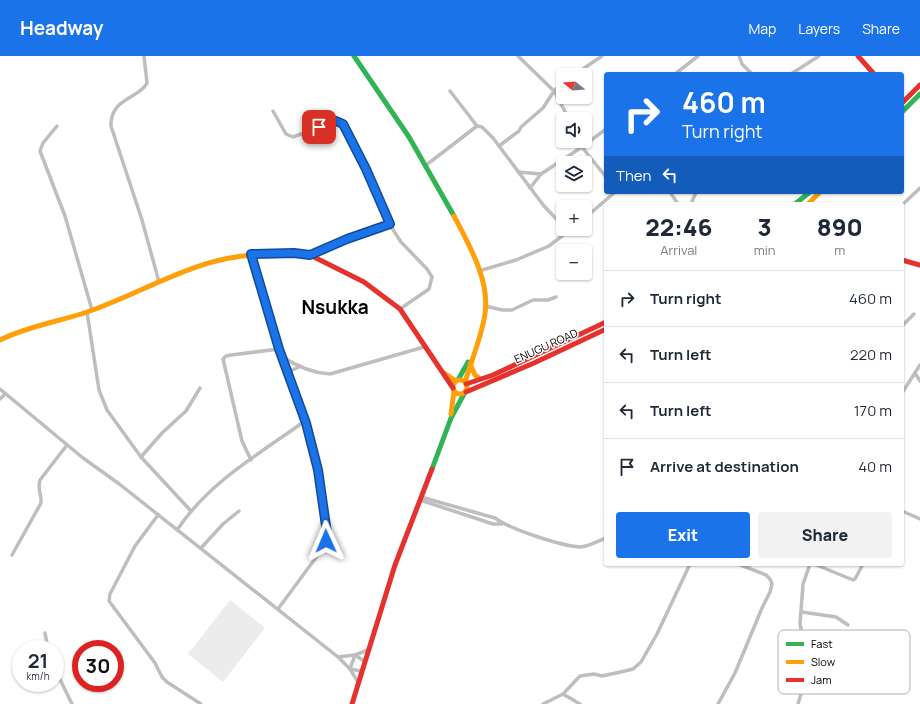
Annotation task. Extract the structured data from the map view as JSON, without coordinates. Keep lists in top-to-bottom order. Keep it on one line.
{"streets":{"main road":["ENUGU ROAD"]},"districts":["Nsukka"],"legend":["Fast","Slow","Jam"],"north":"left","page":{"header":"Headway","nav":["Map","Layers","Share"],"map_buttons":["+","−"],"turn":["460 m","Turn right"],"then":"Then","eta":["22:46","Arrival","3","min","890","m"],"list":[{"name":"Turn right","value":"460 m"},{"name":"Turn left","value":"220 m"},{"name":"Turn left","value":"170 m"},{"name":"Arrive at destination","value":"40 m"}],"buttons":["Exit","Share"],"speed":"21 km/h","limit":"30"}}
